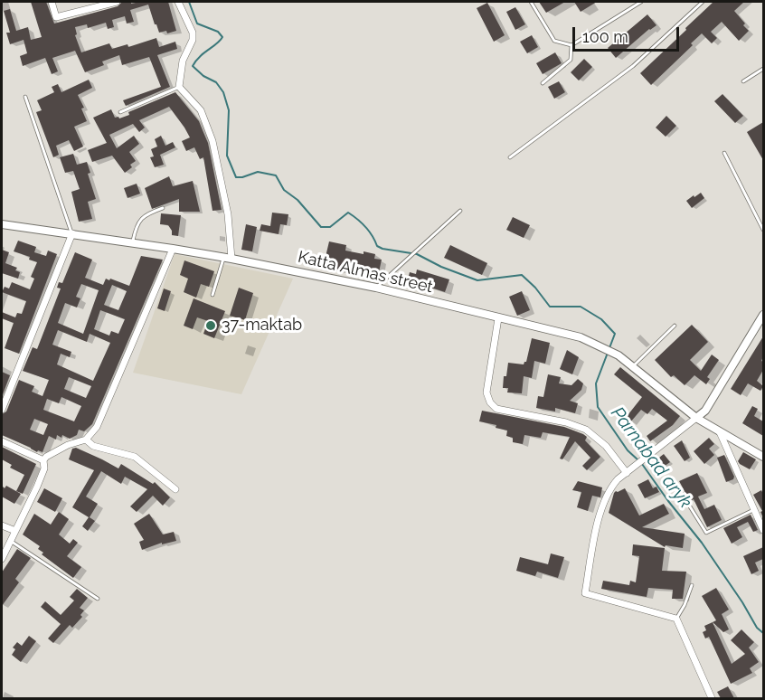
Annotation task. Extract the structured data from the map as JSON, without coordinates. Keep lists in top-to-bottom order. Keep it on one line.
{"streets":{"street":["Katta Almas street"]},"water":["Parnabad aryk"],"places":["37-maktab"],"scale_bar":"100 m"}
